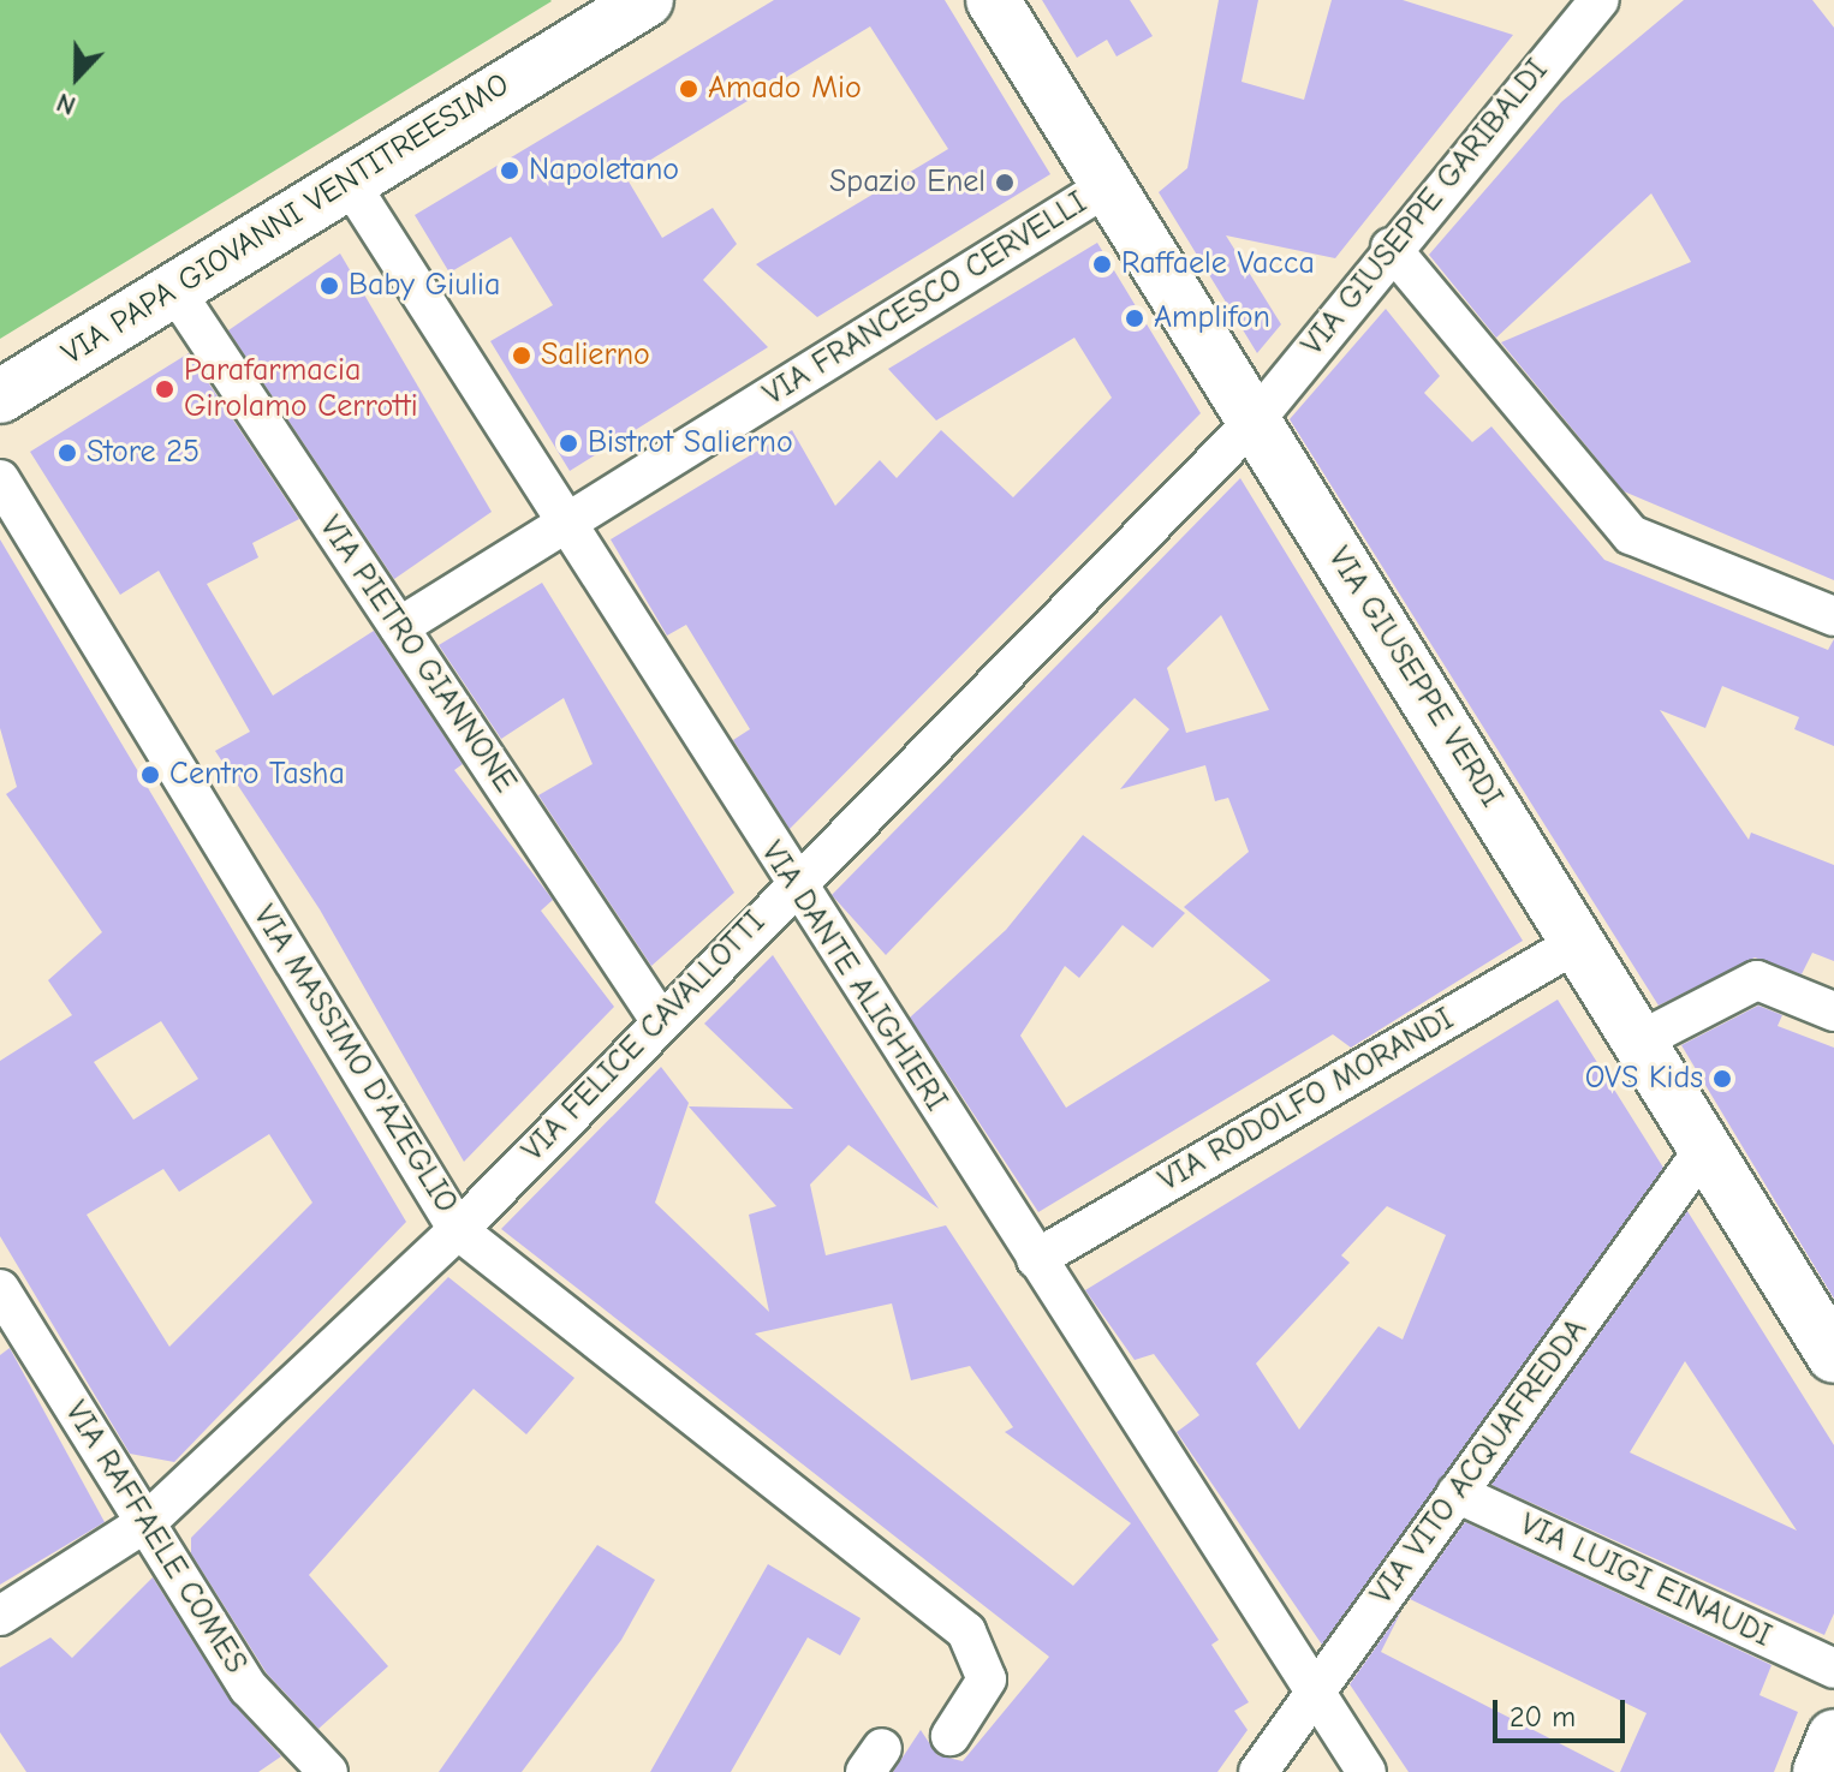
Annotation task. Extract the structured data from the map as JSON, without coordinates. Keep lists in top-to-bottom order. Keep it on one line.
{"streets":{"street":["VIA GIUSEPPE GARIBALDI","VIA PAPA GIOVANNI VENTITREESIMO","VIA FRANCESCO CERVELLI","VIA PIETRO GIANNONE","VIA GIUSEPPE VERDI","VIA DANTE ALIGHIERI","VIA FELICE CAVALLOTTI","VIA MASSIMO D'AZEGLIO","VIA RODOLFO MORANDI","VIA VITO ACQUAFREDDA","VIA RAFFAELE COMES","VIA LUIGI EINAUDI"]},"crossings":[["VIA GIUSEPPE GARIBALDI","VIA GIUSEPPE VERDI"],["VIA GIUSEPPE GARIBALDI","VIA FELICE CAVALLOTTI"],["VIA PAPA GIOVANNI VENTITREESIMO","VIA PIETRO GIANNONE"],["VIA PAPA GIOVANNI VENTITREESIMO","VIA DANTE ALIGHIERI"],["VIA FRANCESCO CERVELLI","VIA PIETRO GIANNONE"],["VIA FRANCESCO CERVELLI","VIA GIUSEPPE VERDI"],["VIA FRANCESCO CERVELLI","VIA DANTE ALIGHIERI"],["VIA PIETRO GIANNONE","VIA FELICE CAVALLOTTI"],["VIA GIUSEPPE VERDI","VIA FELICE CAVALLOTTI"],["VIA GIUSEPPE VERDI","VIA RODOLFO MORANDI"],["VIA GIUSEPPE VERDI","VIA VITO ACQUAFREDDA"],["VIA DANTE ALIGHIERI","VIA FELICE CAVALLOTTI"],["VIA DANTE ALIGHIERI","VIA RODOLFO MORANDI"],["VIA DANTE ALIGHIERI","VIA VITO ACQUAFREDDA"],["VIA FELICE CAVALLOTTI","VIA MASSIMO D'AZEGLIO"],["VIA FELICE CAVALLOTTI","VIA RAFFAELE COMES"],["VIA VITO ACQUAFREDDA","VIA LUIGI EINAUDI"]],"places":["Amado Mio","Napoletano","Spazio Enel","Raffaele Vacca","Baby Giulia","Amplifon","Salierno","Parafarmacia Girolamo Cerrotti","Bistrot Salierno","Store 25","Centro Tasha","OVS Kids"],"scale_bar":"20 m","north":"bottom"}
